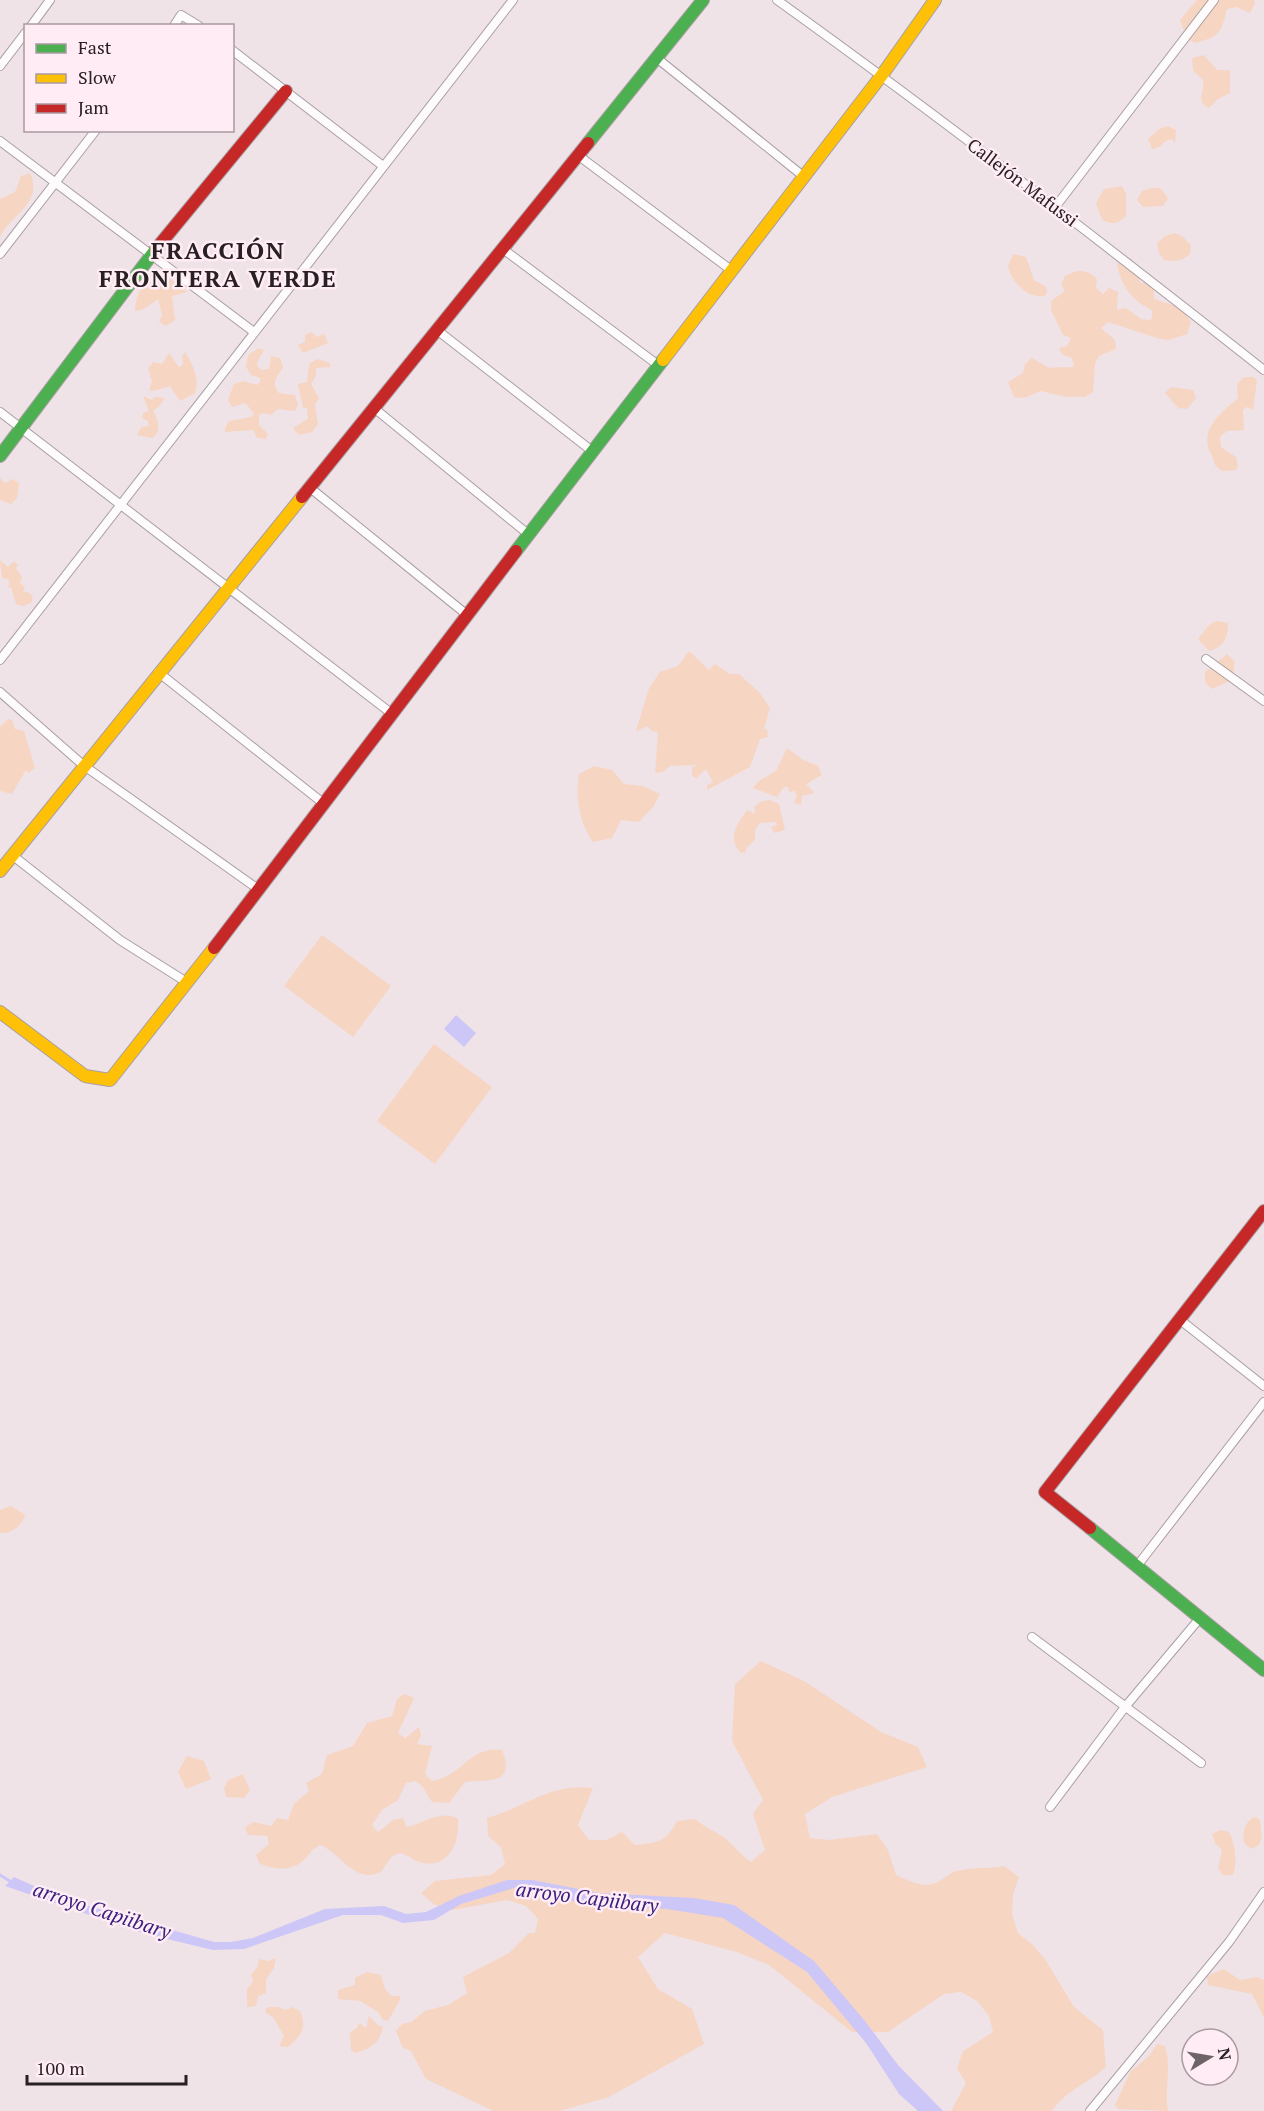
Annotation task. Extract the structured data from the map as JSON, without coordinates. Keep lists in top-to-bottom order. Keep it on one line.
{"streets":{"street":["Callejón Mafussi"]},"districts":["FRACCIÓN FRONTERA VERDE"],"water":["arroyo Capiibary"],"legend":["Fast","Slow","Jam"],"scale_bar":"100 m","north":"right"}
